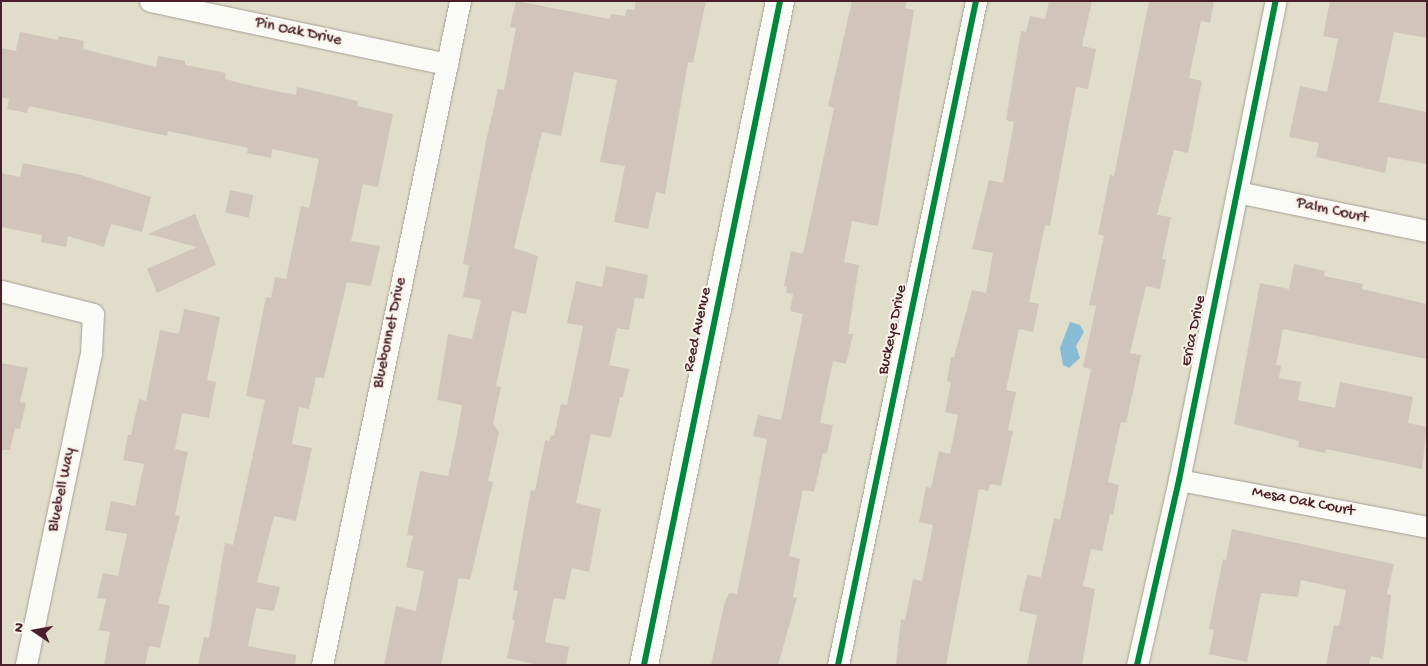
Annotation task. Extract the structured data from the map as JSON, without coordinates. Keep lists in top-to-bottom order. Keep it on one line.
{"streets":{"main road":["Reed Avenue"],"street":["Pin Oak Drive","Palm Court","Buckeye Drive","Erica Drive","Bluebonnet Drive","Bluebell Way","Mesa Oak Court"]},"crossings":[["Pin Oak Drive","Bluebonnet Drive"],["Palm Court","Erica Drive"],["Erica Drive","Mesa Oak Court"]],"north":"left"}
